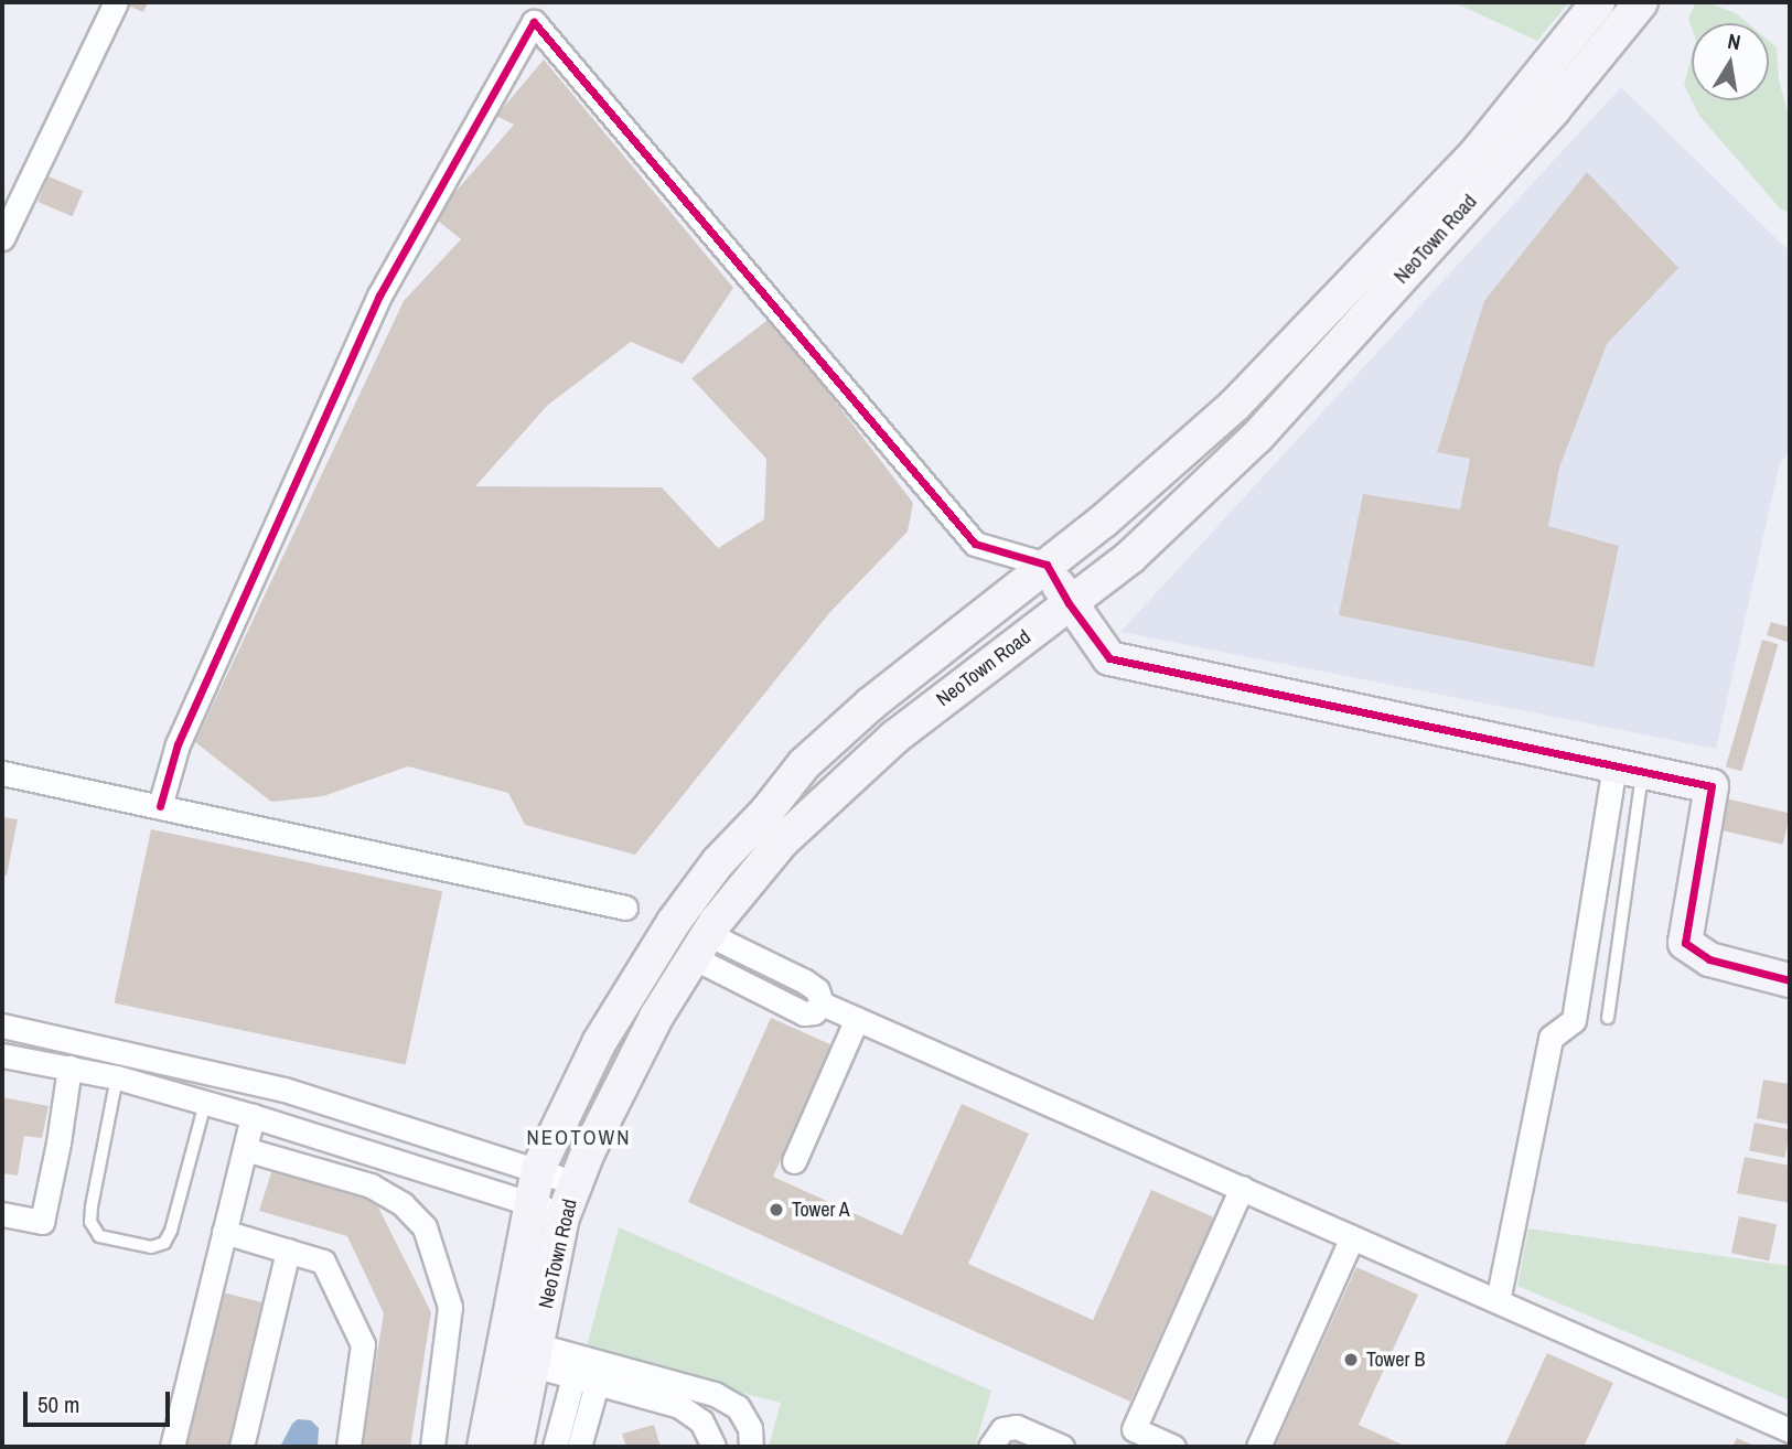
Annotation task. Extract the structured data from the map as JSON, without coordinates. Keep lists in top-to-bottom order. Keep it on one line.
{"streets":{"street":["NeoTown Road"]},"districts":["NEOTOWN"],"places":["Tower A","Tower B"],"scale_bar":"50 m","north":"top"}
